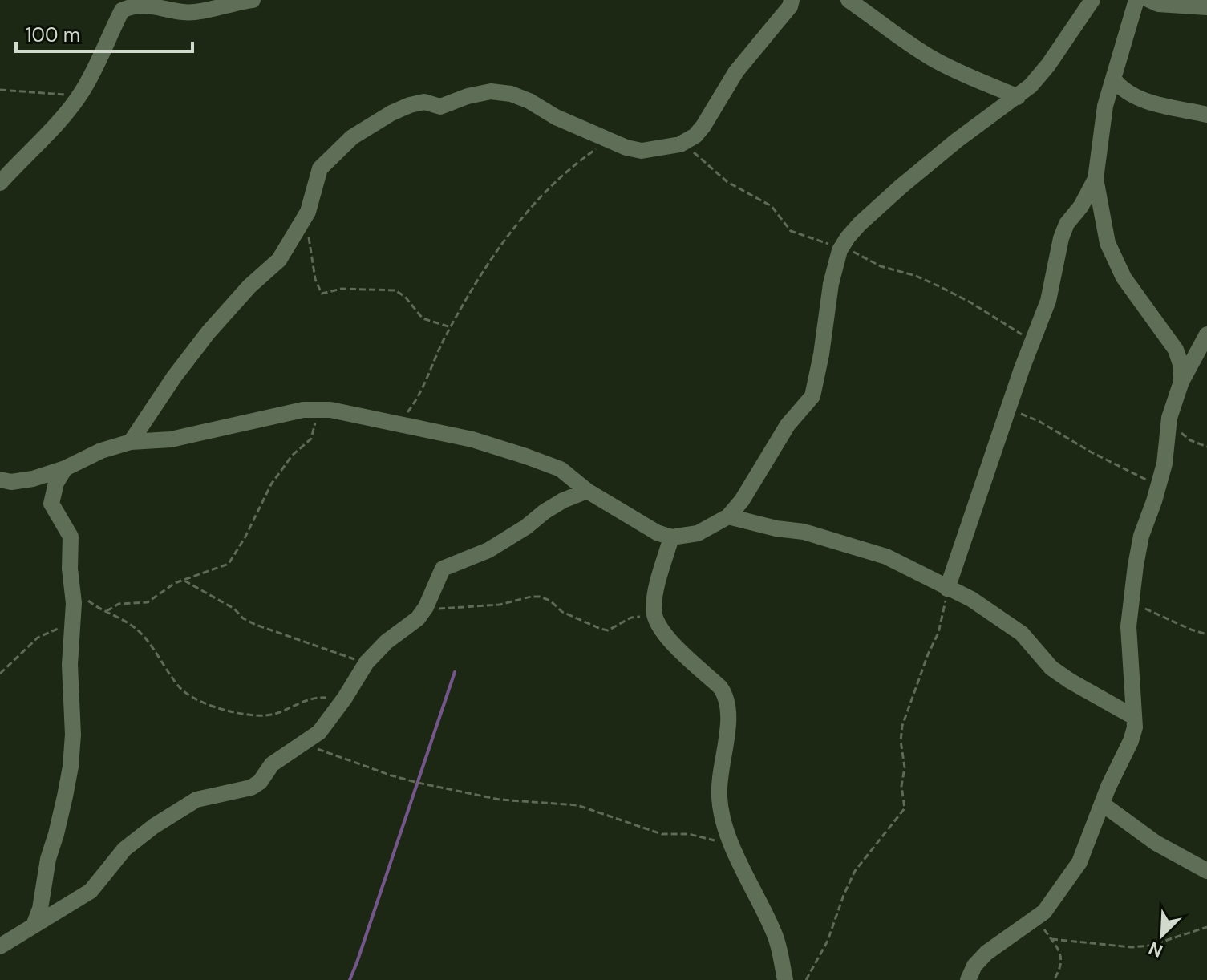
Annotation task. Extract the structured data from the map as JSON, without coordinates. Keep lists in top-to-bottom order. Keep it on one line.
{"scale_bar":"100 m","north":"bottom left"}
